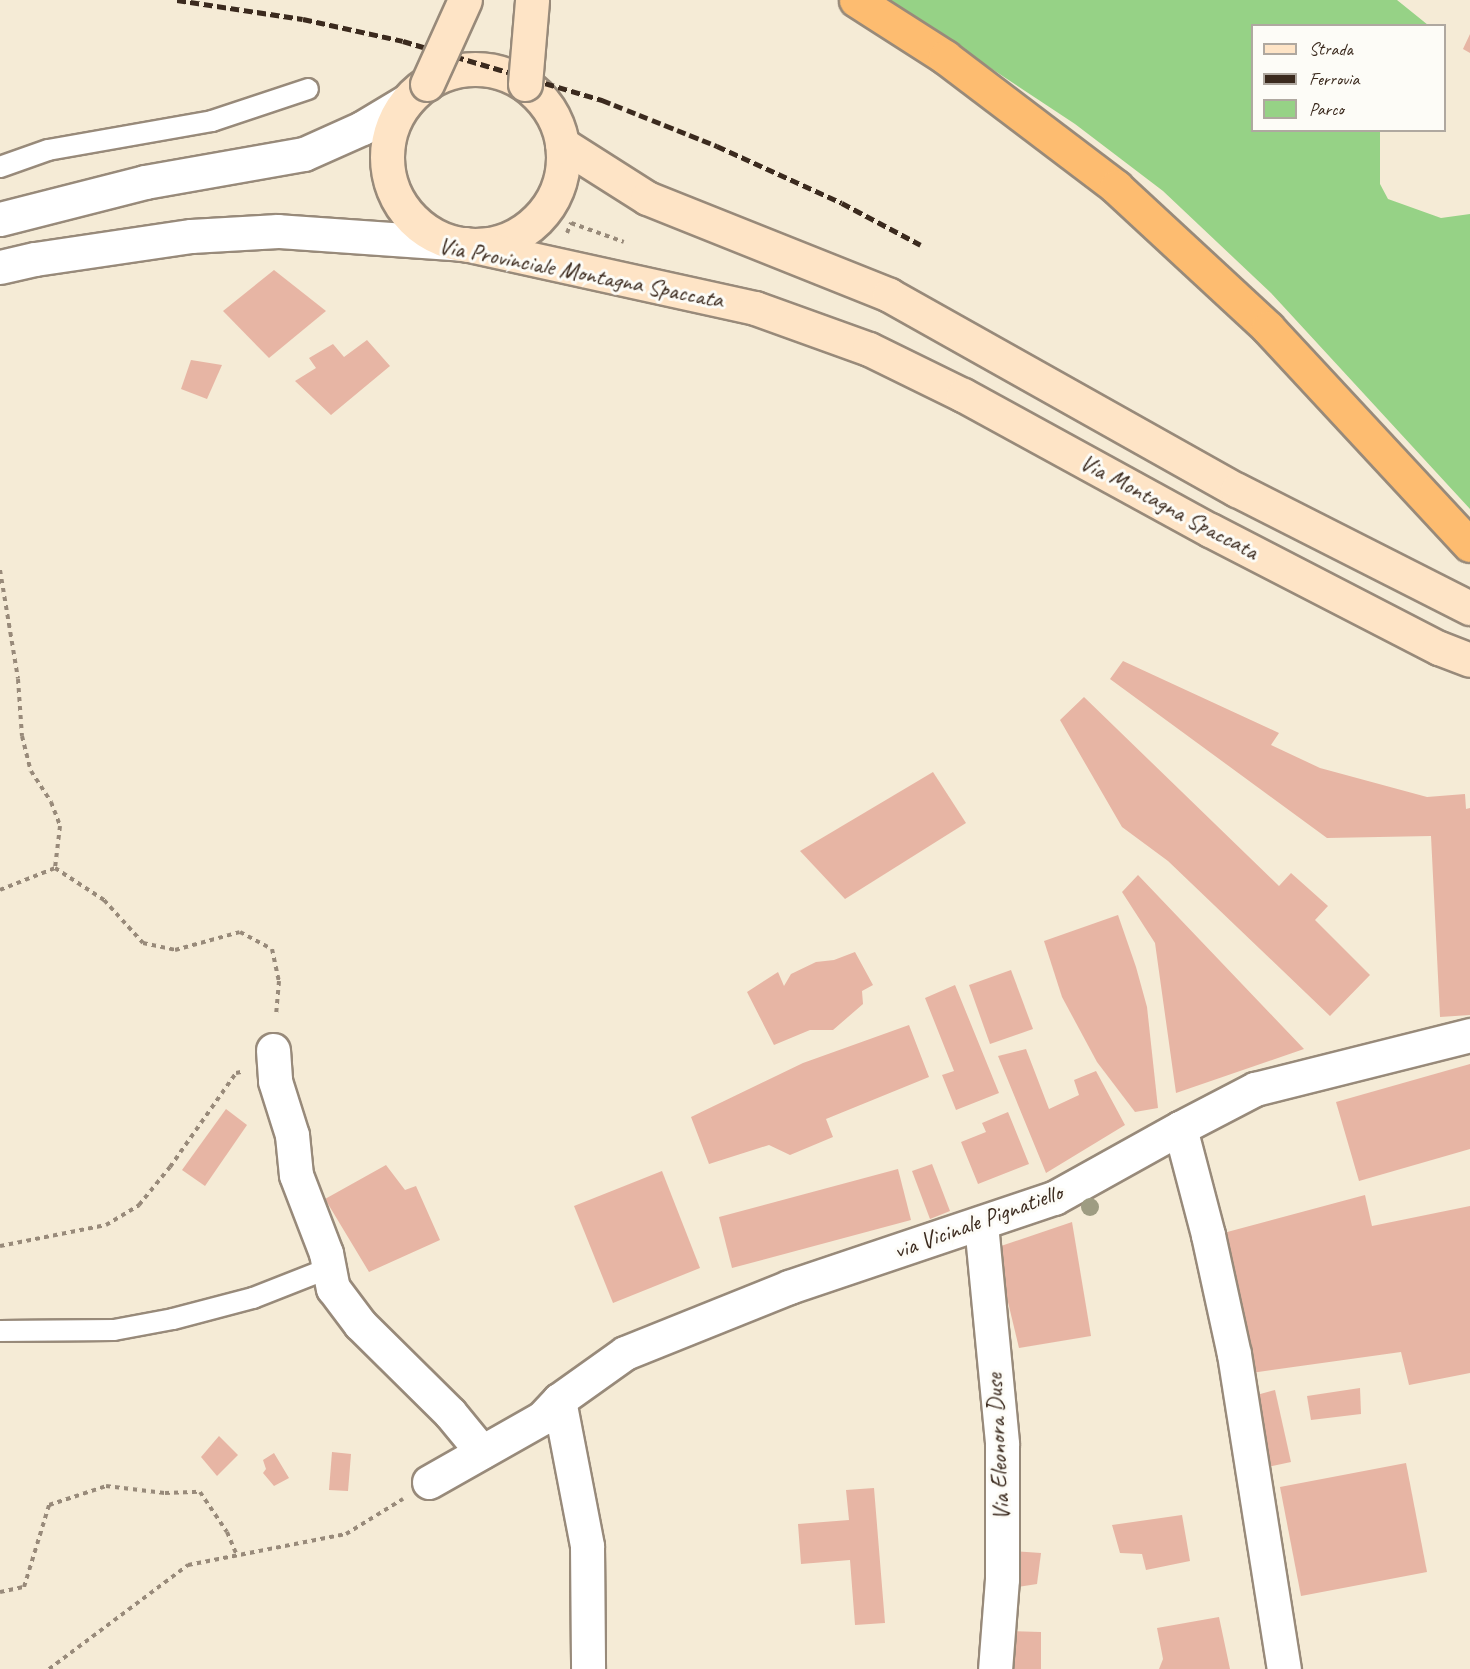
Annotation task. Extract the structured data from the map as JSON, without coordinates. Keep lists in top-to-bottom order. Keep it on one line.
{"streets":{"main road":["Via Provinciale Montagna Spaccata","Via Montagna Spaccata"],"street":["via Vicinale Pignatiello","Via Eleonora Duse"]},"crossings":[["Via Provinciale Montagna Spaccata","Via Montagna Spaccata"],["via Vicinale Pignatiello","Via Eleonora Duse"]],"legend":["Strada","Ferrovia","Parco"]}
